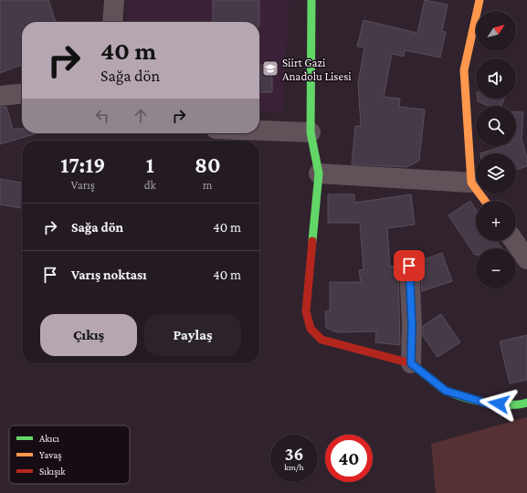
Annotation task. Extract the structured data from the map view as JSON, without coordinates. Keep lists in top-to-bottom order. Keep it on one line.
{"places":{"school or university":["Siirt Gazi Anadolu Lisesi"]},"legend":["Akıcı","Yavaş","Sıkışık"],"north":"top right","page":{"map_buttons":["+","−"],"turn":["40 m","Sağa dön"],"eta":["17:19","Varış","1","dk","80","m"],"list":[{"name":"Sağa dön","value":"40 m"},{"name":"Varış noktası","value":"40 m"}],"buttons":["Çıkış","Paylaş"],"speed":"36 km/h","limit":"40"}}
